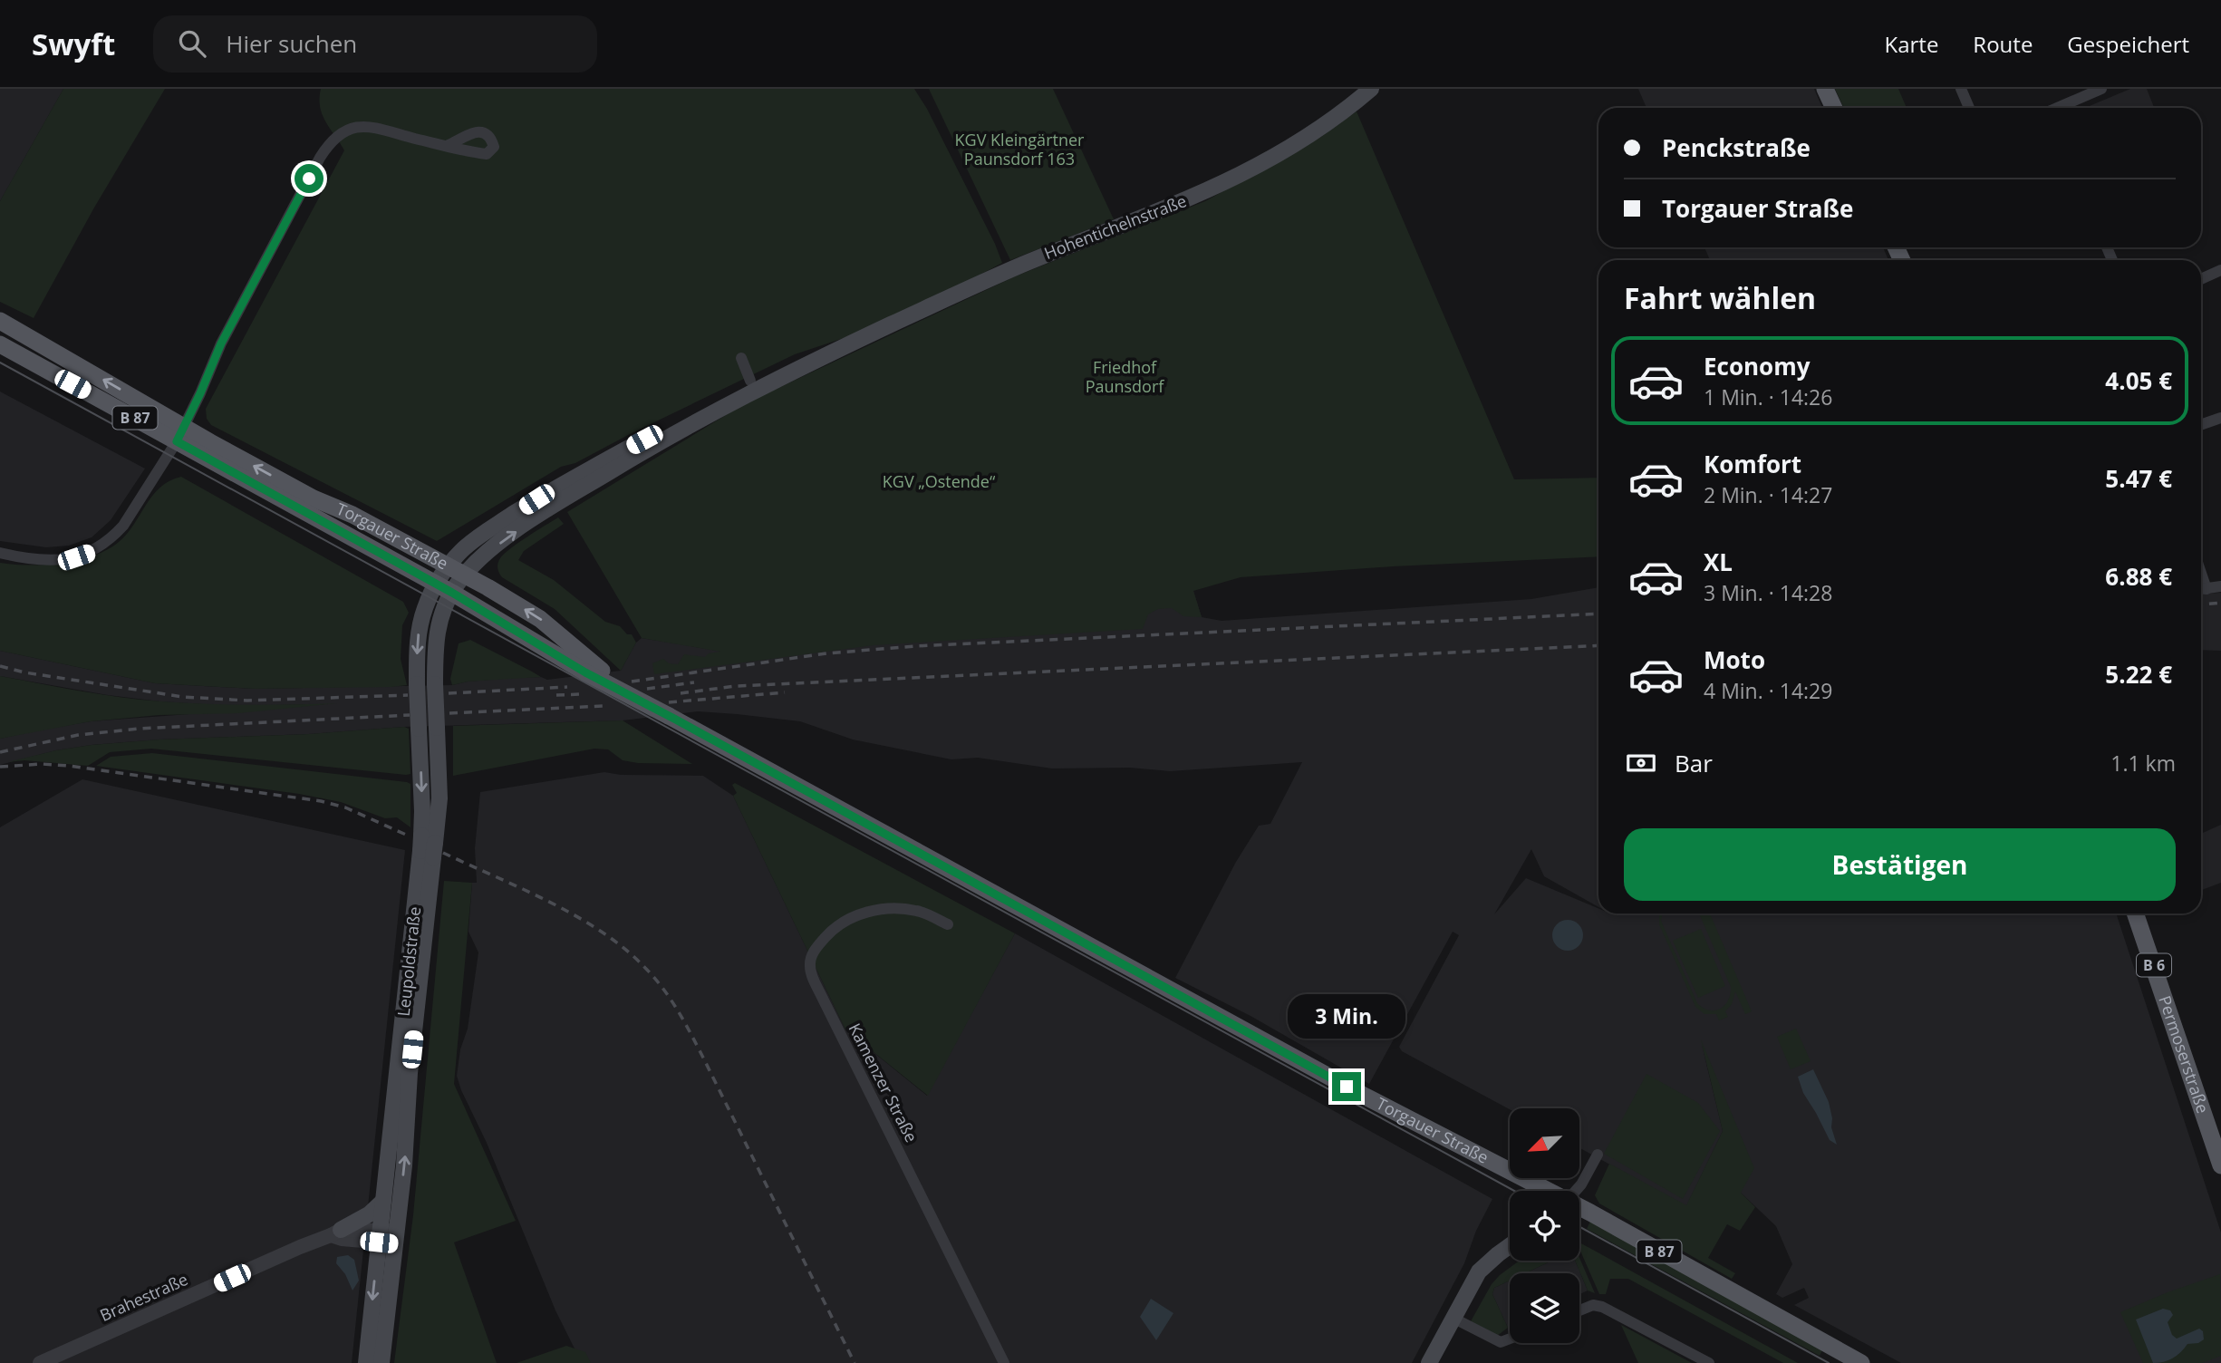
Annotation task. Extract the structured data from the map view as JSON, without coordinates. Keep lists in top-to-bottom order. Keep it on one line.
{"streets":{"main road":["Hohentichelnstraße","B 87","Torgauer Straße","Leupoldstraße","B 6","Permoserstraße"],"street":["Kamenzer Straße","Brahestraße"]},"crossings":[["Hohentichelnstraße","Torgauer Straße"],["Hohentichelnstraße","Leupoldstraße"],["Torgauer Straße","Leupoldstraße"],["Leupoldstraße","Brahestraße"]],"parks":["KGV Kleingärtner Paunsdorf 163","Friedhof Paunsdorf","KGV „Ostende“"],"north":"bottom left","page":{"header":"Swyft","search":"Hier suchen","nav":["Karte","Route","Gespeichert"],"banner":["Penckstraße","Torgauer Straße"],"heading":"Fahrt wählen","list":[{"name":"Economy","note":"1 Min. · 14:26","value":"4.05 €"},{"name":"Komfort","note":"2 Min. · 14:27","value":"5.47 €"},{"name":"XL","note":"3 Min. · 14:28","value":"6.88 €"},{"name":"Moto","note":"4 Min. · 14:29","value":"5.22 €"}],"pay":["Bar","1.1 km"],"buttons":"Bestätigen","bubble":"3 Min."}}
